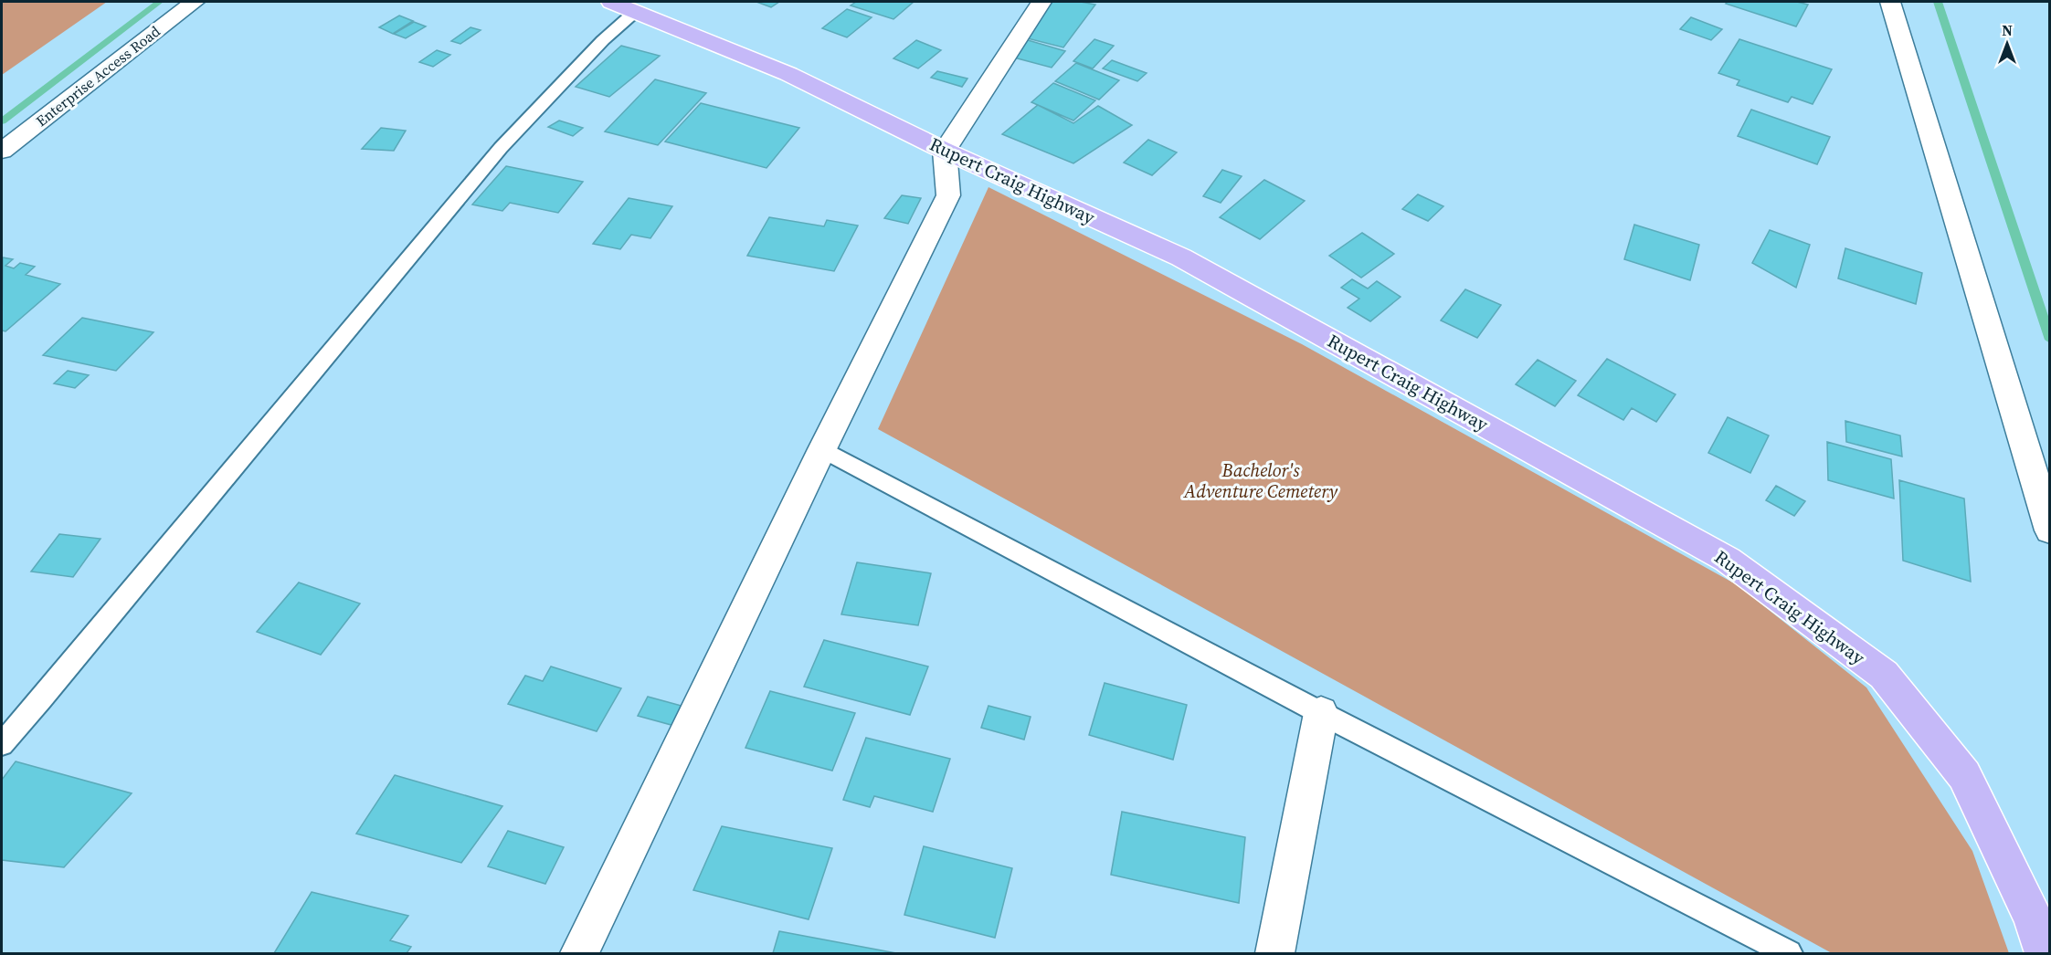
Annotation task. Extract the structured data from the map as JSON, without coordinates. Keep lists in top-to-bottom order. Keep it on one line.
{"streets":{"main road":["Rupert Craig Highway"],"street":["Enterprise Access Road"]},"parks":["Bachelor's Adventure Cemetery"],"north":"top"}
